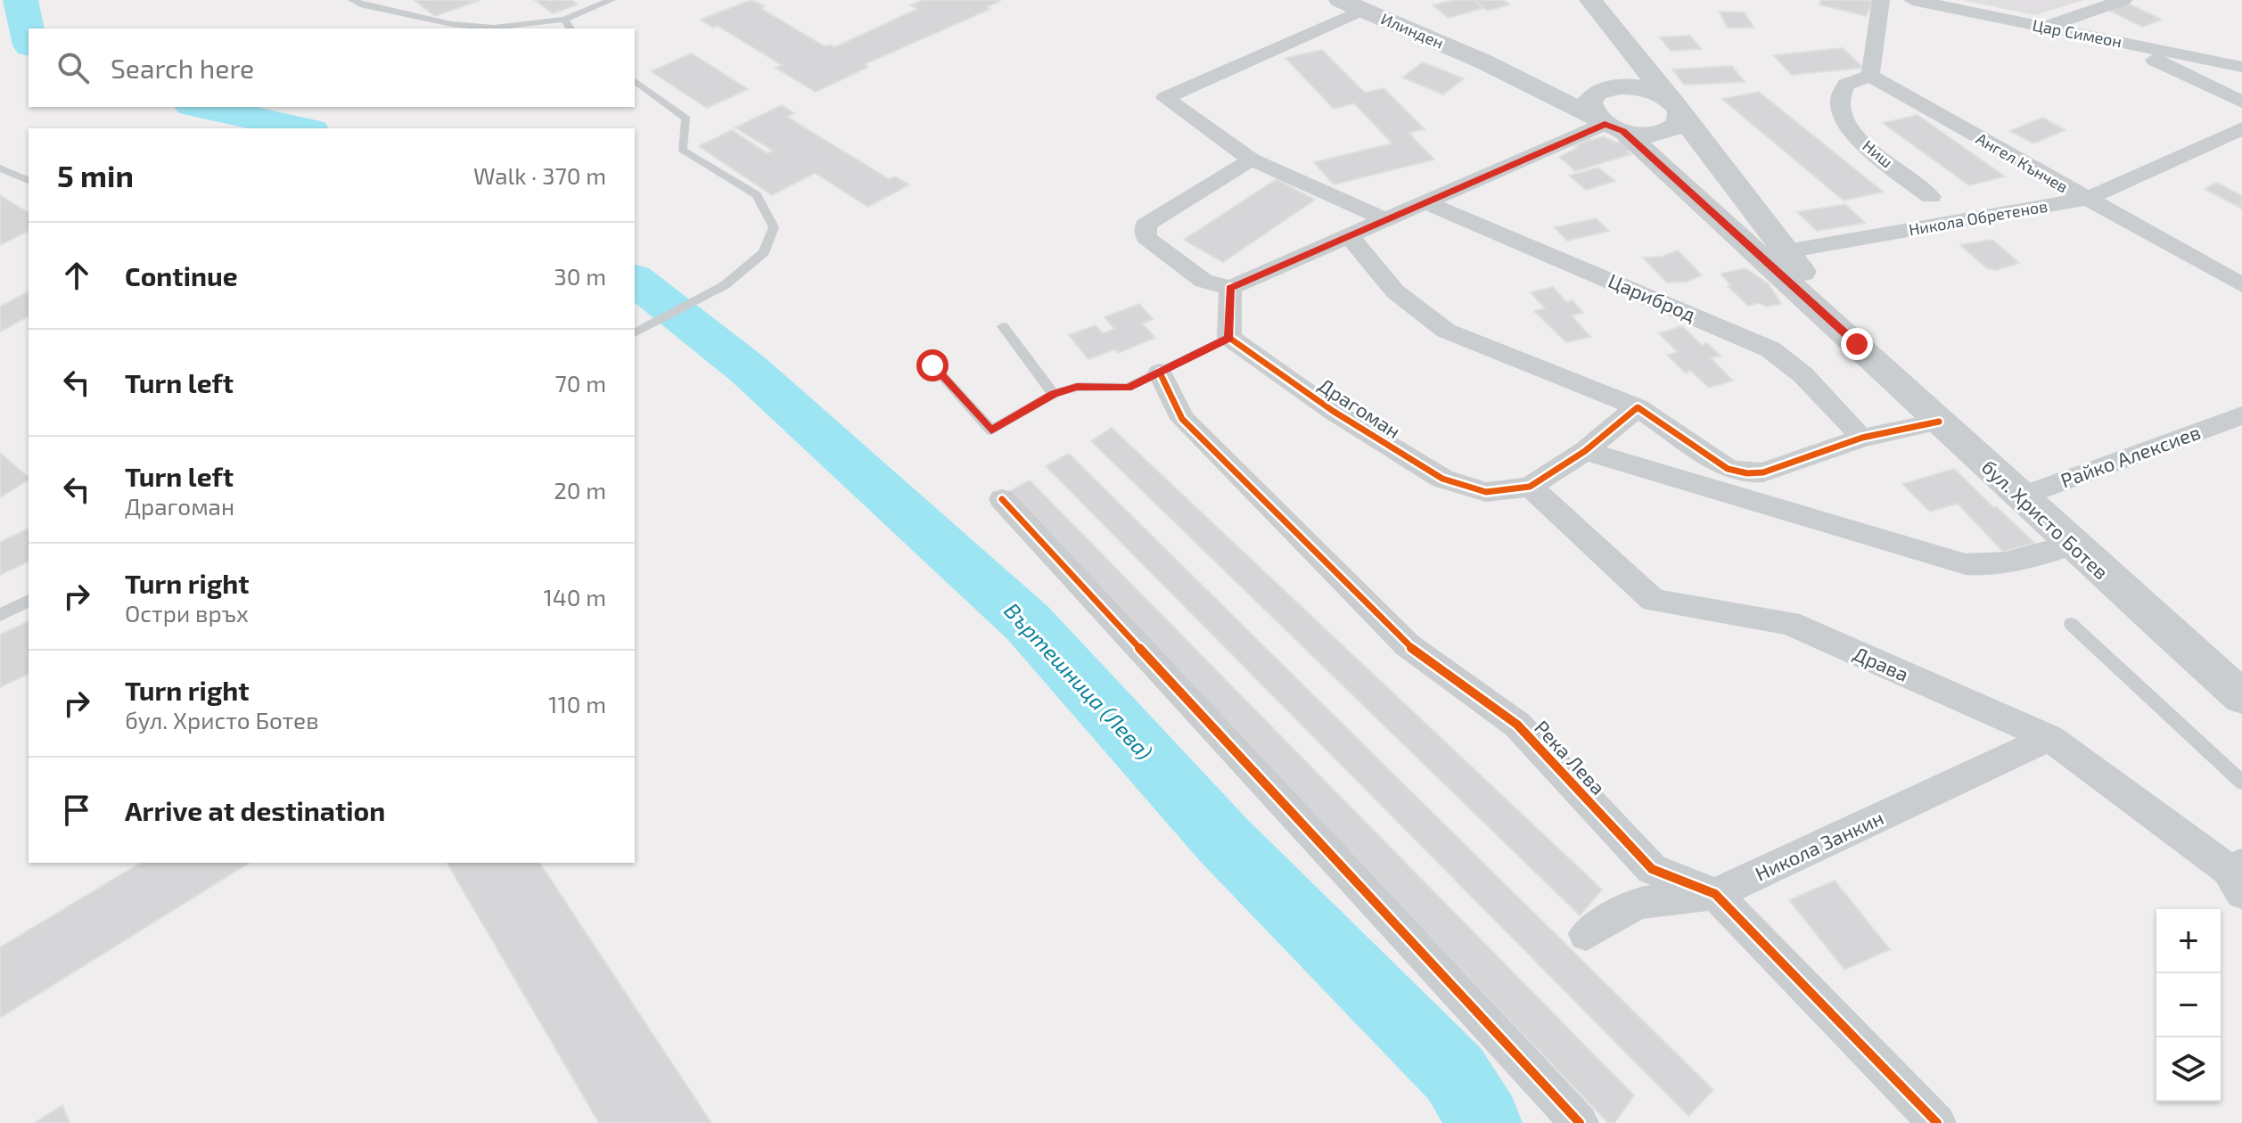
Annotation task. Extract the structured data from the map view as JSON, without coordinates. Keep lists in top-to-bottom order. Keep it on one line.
{"streets":{"street":["Илинден","Цар Симеон","Ниш","Ангел Кънчев","Никола Обретенов","Цариброд","Драгоман","Райко Алексиев","бул. Христо Ботев","Драва","Река Лева","Никола Занкин"]},"crossings":[["Илинден","бул. Христо Ботев"],["Ниш","Ангел Кънчев"],["Ангел Кънчев","Никола Обретенов"],["Никола Обретенов","бул. Христо Ботев"],["Драгоман","Драва"],["Райко Алексиев","бул. Христо Ботев"],["Драва","Никола Занкин"],["Река Лева","Никола Занкин"]],"water":["Въртешница (Лева)"],"page":{"search":"Search here","heading":["5 min","Walk · 370 m"],"list":[["Continue","30 m"],["Turn left","70 m"],["Turn left","Драгоман","20 m"],["Turn right","Остри връх","140 m"],["Turn right","бул. Христо Ботев","110 m"],"Arrive at destination"],"map_buttons":["+","−"]}}
